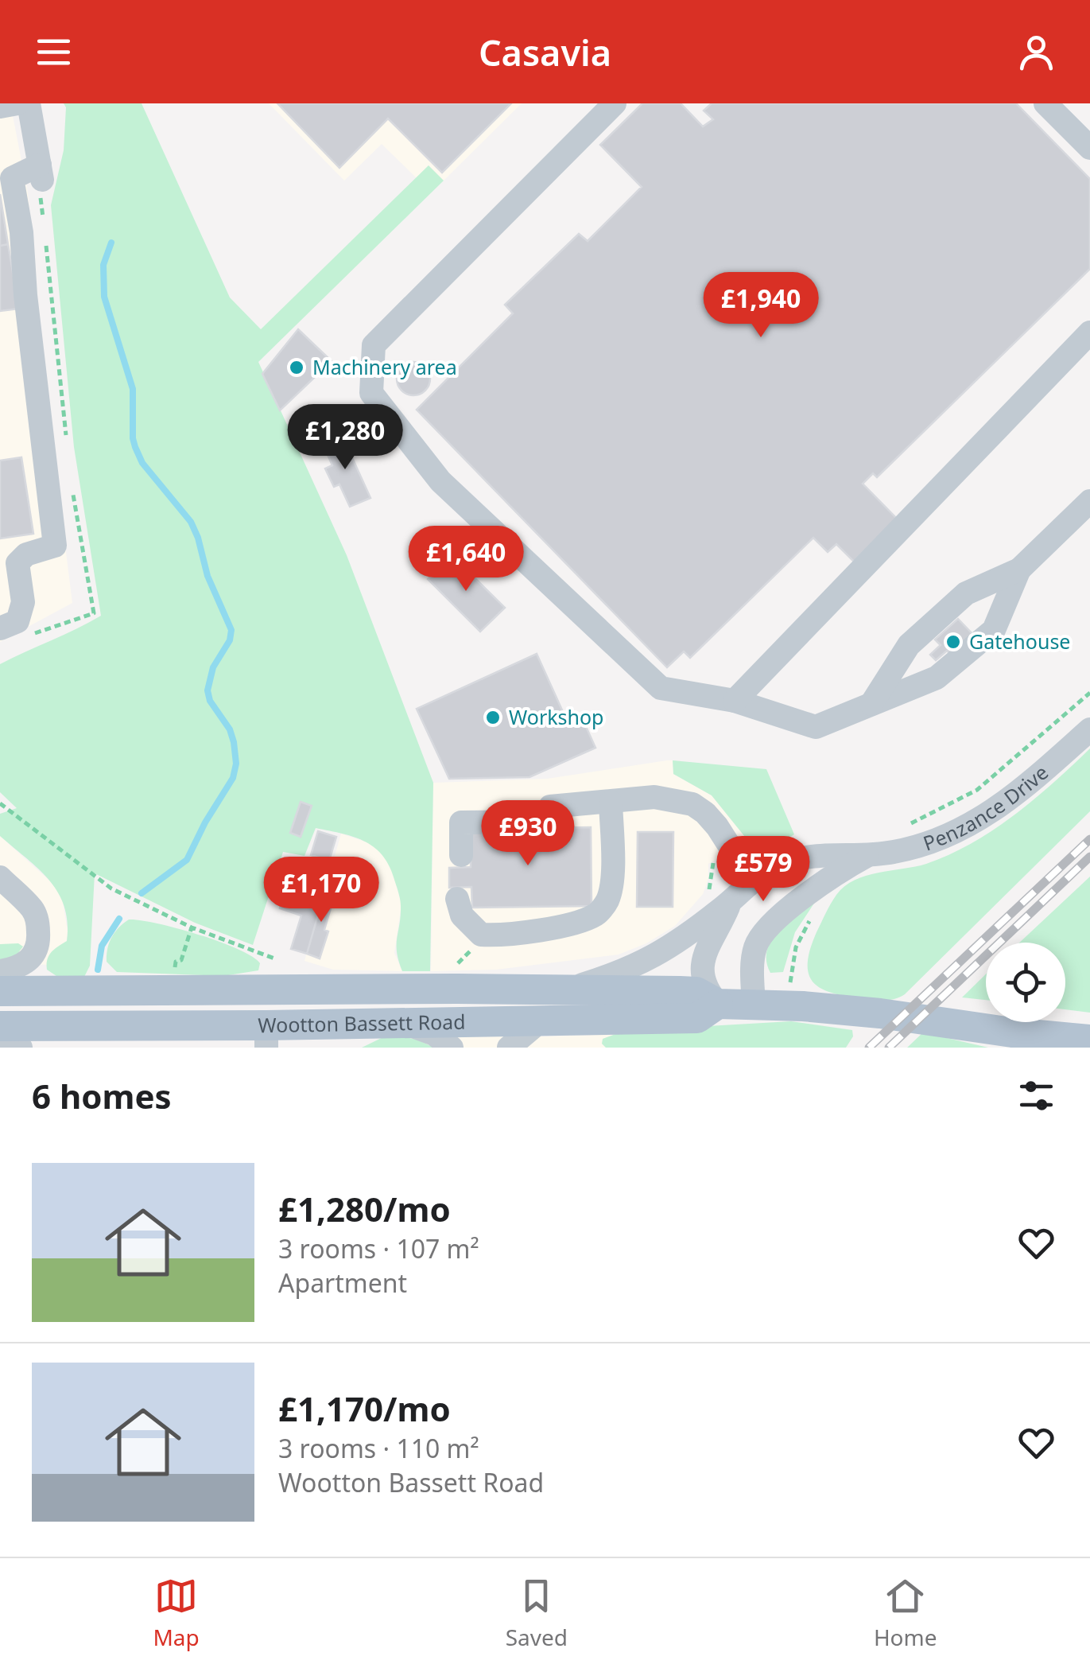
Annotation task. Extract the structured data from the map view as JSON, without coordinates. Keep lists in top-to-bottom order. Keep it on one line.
{"streets":{"main road":["Wootton Bassett Road"],"street":["Penzance Drive"]},"crossings":[["Penzance Drive","Wootton Bassett Road"]],"places":["Machinery area","Gatehouse","Workshop"],"page":{"header":"Casavia","price":["£1,940","£1,280","£1,640","£930","£579","£1,170"],"heading":"6 homes","list":[{"name":"£1,280/mo","note":"3 rooms · 107 m² · Apartment"},{"name":"£1,170/mo","note":"3 rooms · 110 m² · Wootton Bassett Road"}],"tabs":["Map","Saved","Home"]}}
